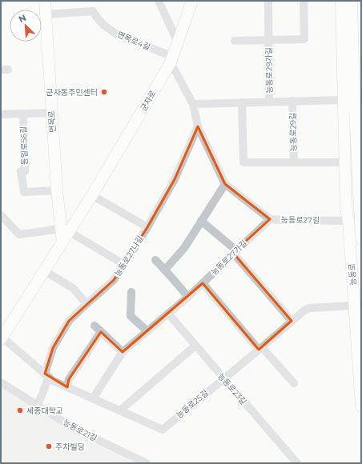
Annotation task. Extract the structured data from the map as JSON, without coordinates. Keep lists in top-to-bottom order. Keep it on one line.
{"streets":{"main road":["군자로","면목로","능동로"],"street":["면목로4길","능동로29가길","능동로29길","동일로56길","능동로27길","능동로27나길","능동로27가길","능동로23길","능동로25길","능동로21길"]},"crossings":[["면목로4길","군자로"],["면목로4길","면목로"],["면목로4길","능동로27길"],["능동로29가길","능동로29길"],["군자로","면목로"],["군자로","능동로27길"],["군자로","능동로25길"],["면목로","동일로56길"],["능동로29길","능동로27길"],["능동로29길","능동로"],["능동로27길","능동로27나길"],["능동로27길","능동로27가길"],["능동로27길","능동로"],["능동로27나길","능동로25길"],["능동로27나길","능동로21길"],["능동로27가길","능동로23길"],["능동로27가길","능동로25길"],["능동로","능동로25길"],["능동로23길","능동로25길"]],"places":["군자동주민센터","세종대학교","주차빌딩"],"north":"top left"}
